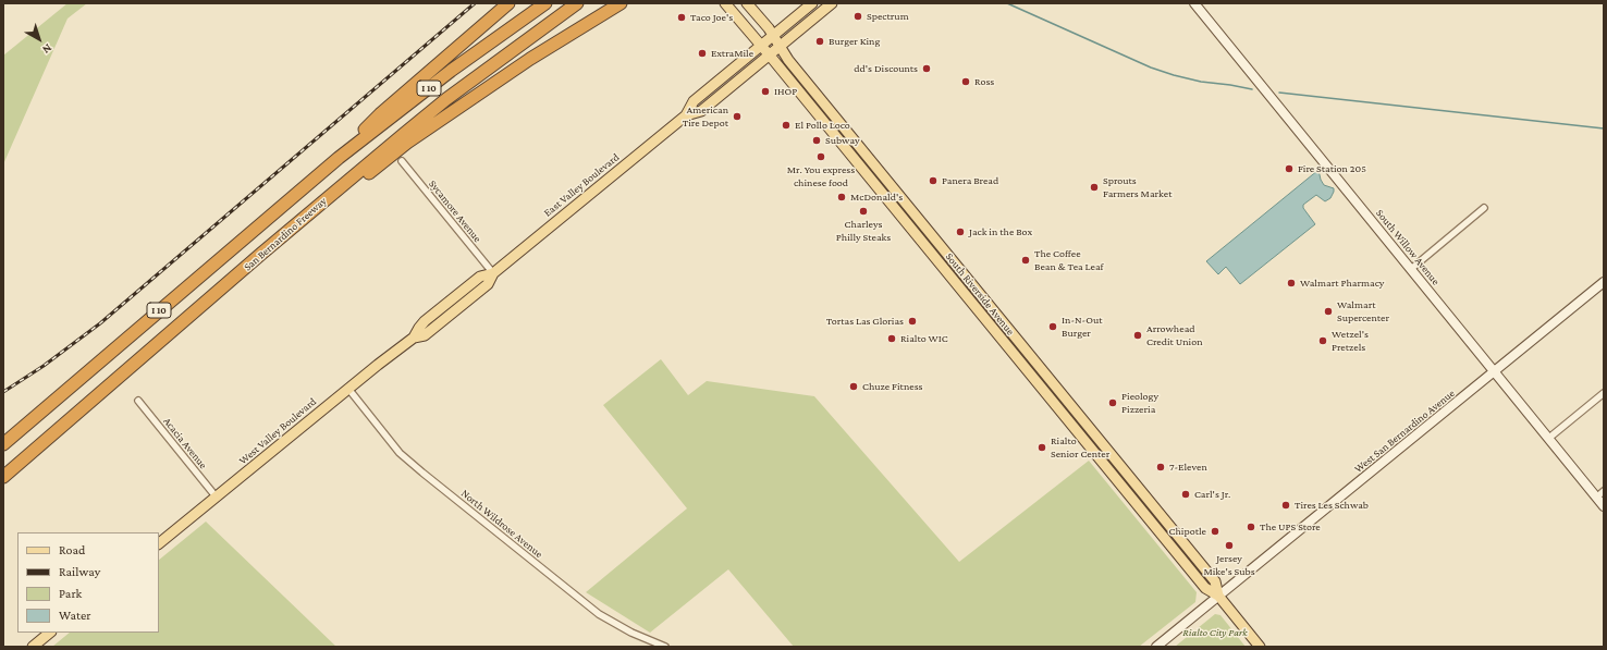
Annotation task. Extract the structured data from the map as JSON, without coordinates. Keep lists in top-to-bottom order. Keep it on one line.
{"streets":{"highway":["I 10","San Bernardino Freeway"],"main road":["East Valley Boulevard","South Riverside Avenue","West Valley Boulevard"],"street":["Sycamore Avenue","South Willow Avenue","West San Bernardino Avenue","Acacia Avenue","North Wildrose Avenue"]},"crossings":[["East Valley Boulevard","Sycamore Avenue"],["East Valley Boulevard","South Riverside Avenue"],["East Valley Boulevard","West Valley Boulevard"],["Sycamore Avenue","West Valley Boulevard"],["South Willow Avenue","West San Bernardino Avenue"],["South Riverside Avenue","West San Bernardino Avenue"],["West Valley Boulevard","Acacia Avenue"],["West Valley Boulevard","North Wildrose Avenue"]],"parks":["Rialto City Park"],"places":["Spectrum","Taco Joe's","Burger King","ExtraMile","dd's Discounts","Ross","IHOP","American Tire Depot","El Pollo Loco","Subway","Mr. You express chinese food","Fire Station 205","Panera Bread","Sprouts Farmers Market","McDonald's","Charleys Philly Steaks","Jack in the Box","The Coffee Bean & Tea Leaf","Walmart Pharmacy","Walmart Supercenter","Tortas Las Glorias","In-N-Out Burger","Arrowhead Credit Union","Rialto WIC","Wetzel's Pretzels","Chuze Fitness","Pieology Pizzeria","Rialto Senior Center","7-Eleven","Carl's Jr.","Tires Les Schwab","The UPS Store","Chipotle","Jersey Mike's Subs"],"legend":["Road","Railway","Park","Water"],"north":"bottom right"}
